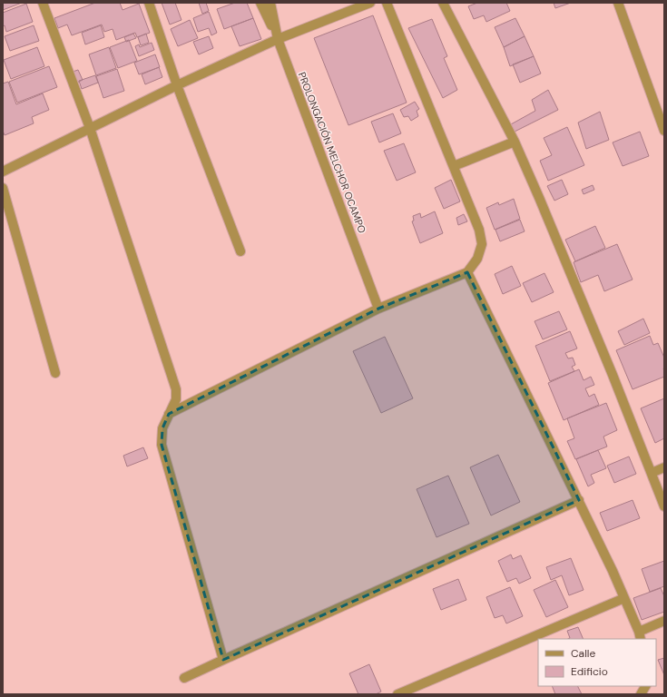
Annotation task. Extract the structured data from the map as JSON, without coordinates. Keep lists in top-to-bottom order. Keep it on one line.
{"streets":{"street":["PROLONGACIÓN MELCHOR OCAMPO"]},"legend":["Calle","Edificio"]}
